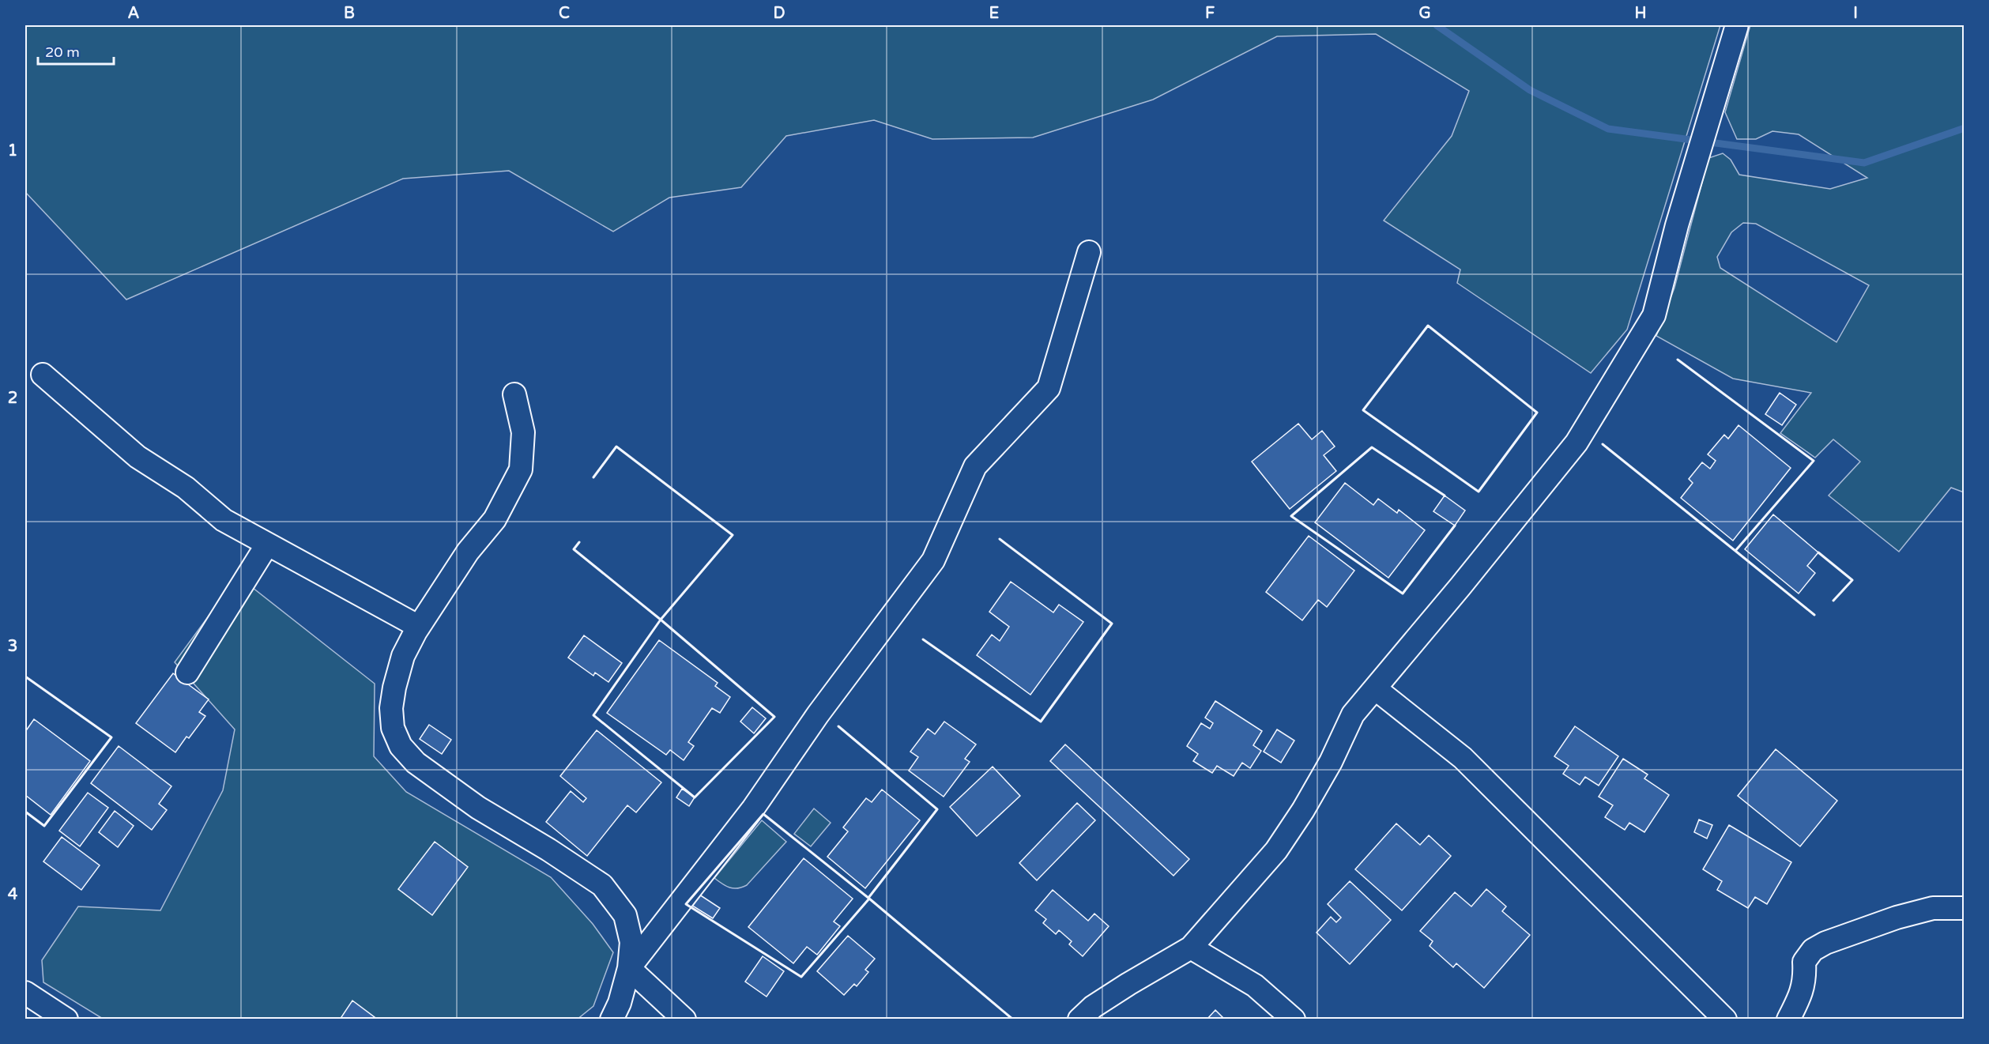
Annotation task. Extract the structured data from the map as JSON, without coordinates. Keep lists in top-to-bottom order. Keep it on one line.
{"scale_bar":"20 m","grid":{"columns":["A","B","C","D","E","F","G","H","I"],"rows":["1","2","3","4"]}}
